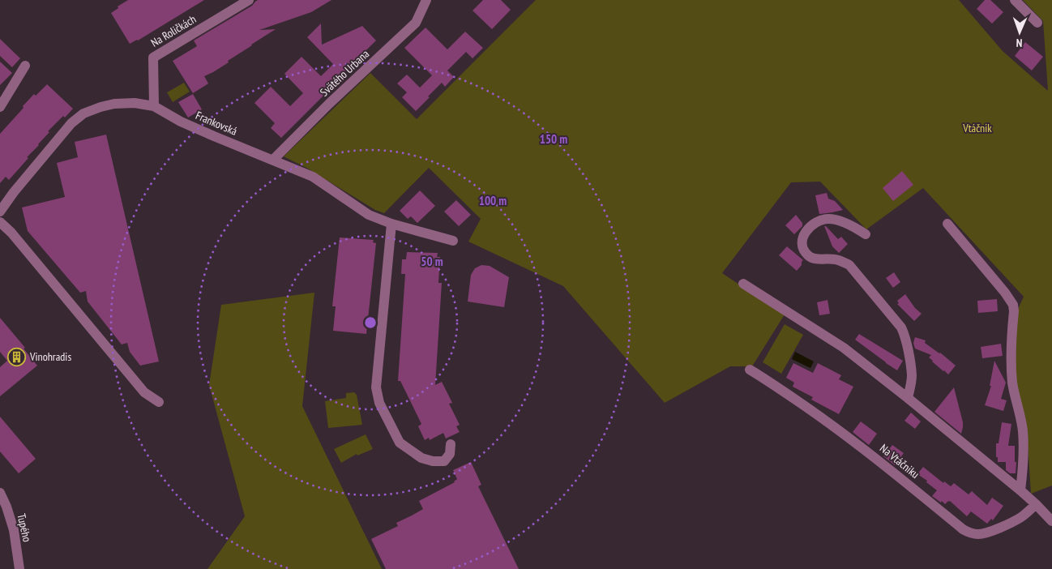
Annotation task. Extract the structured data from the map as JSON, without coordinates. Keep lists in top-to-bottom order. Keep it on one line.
{"streets":{"street":["Na Roličkách","Svätého Urbana","Frankovská","Na Vtáčniku","Tupého"]},"crossings":[["Na Roličkách","Frankovská"],["Svätého Urbana","Frankovská"]],"parks":["Vtáčnik"],"places":{"building":["Vinohradis"]},"north":"bottom","rings":["150 m","100 m","50 m"]}
